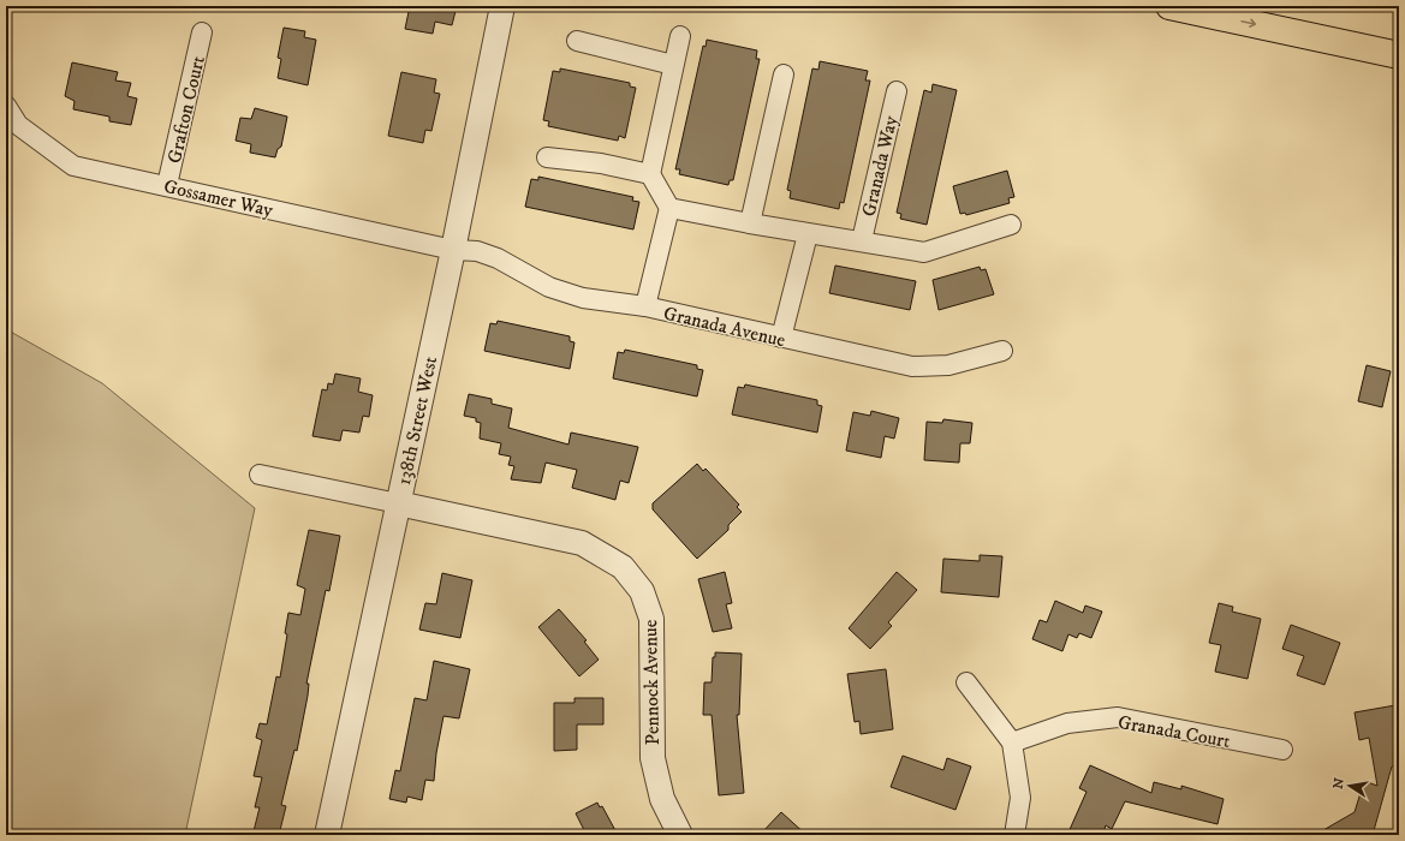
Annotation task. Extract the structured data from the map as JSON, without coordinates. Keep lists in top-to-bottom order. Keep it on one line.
{"streets":{"street":["Grafton Court","Granada Way","Gossamer Way","Granada Avenue","138th Street West","Pennock Avenue","Granada Court"]},"crossings":[["Grafton Court","Gossamer Way"],["Gossamer Way","Granada Avenue"],["Gossamer Way","138th Street West"],["Granada Avenue","138th Street West"],["138th Street West","Pennock Avenue"]],"north":"left"}
